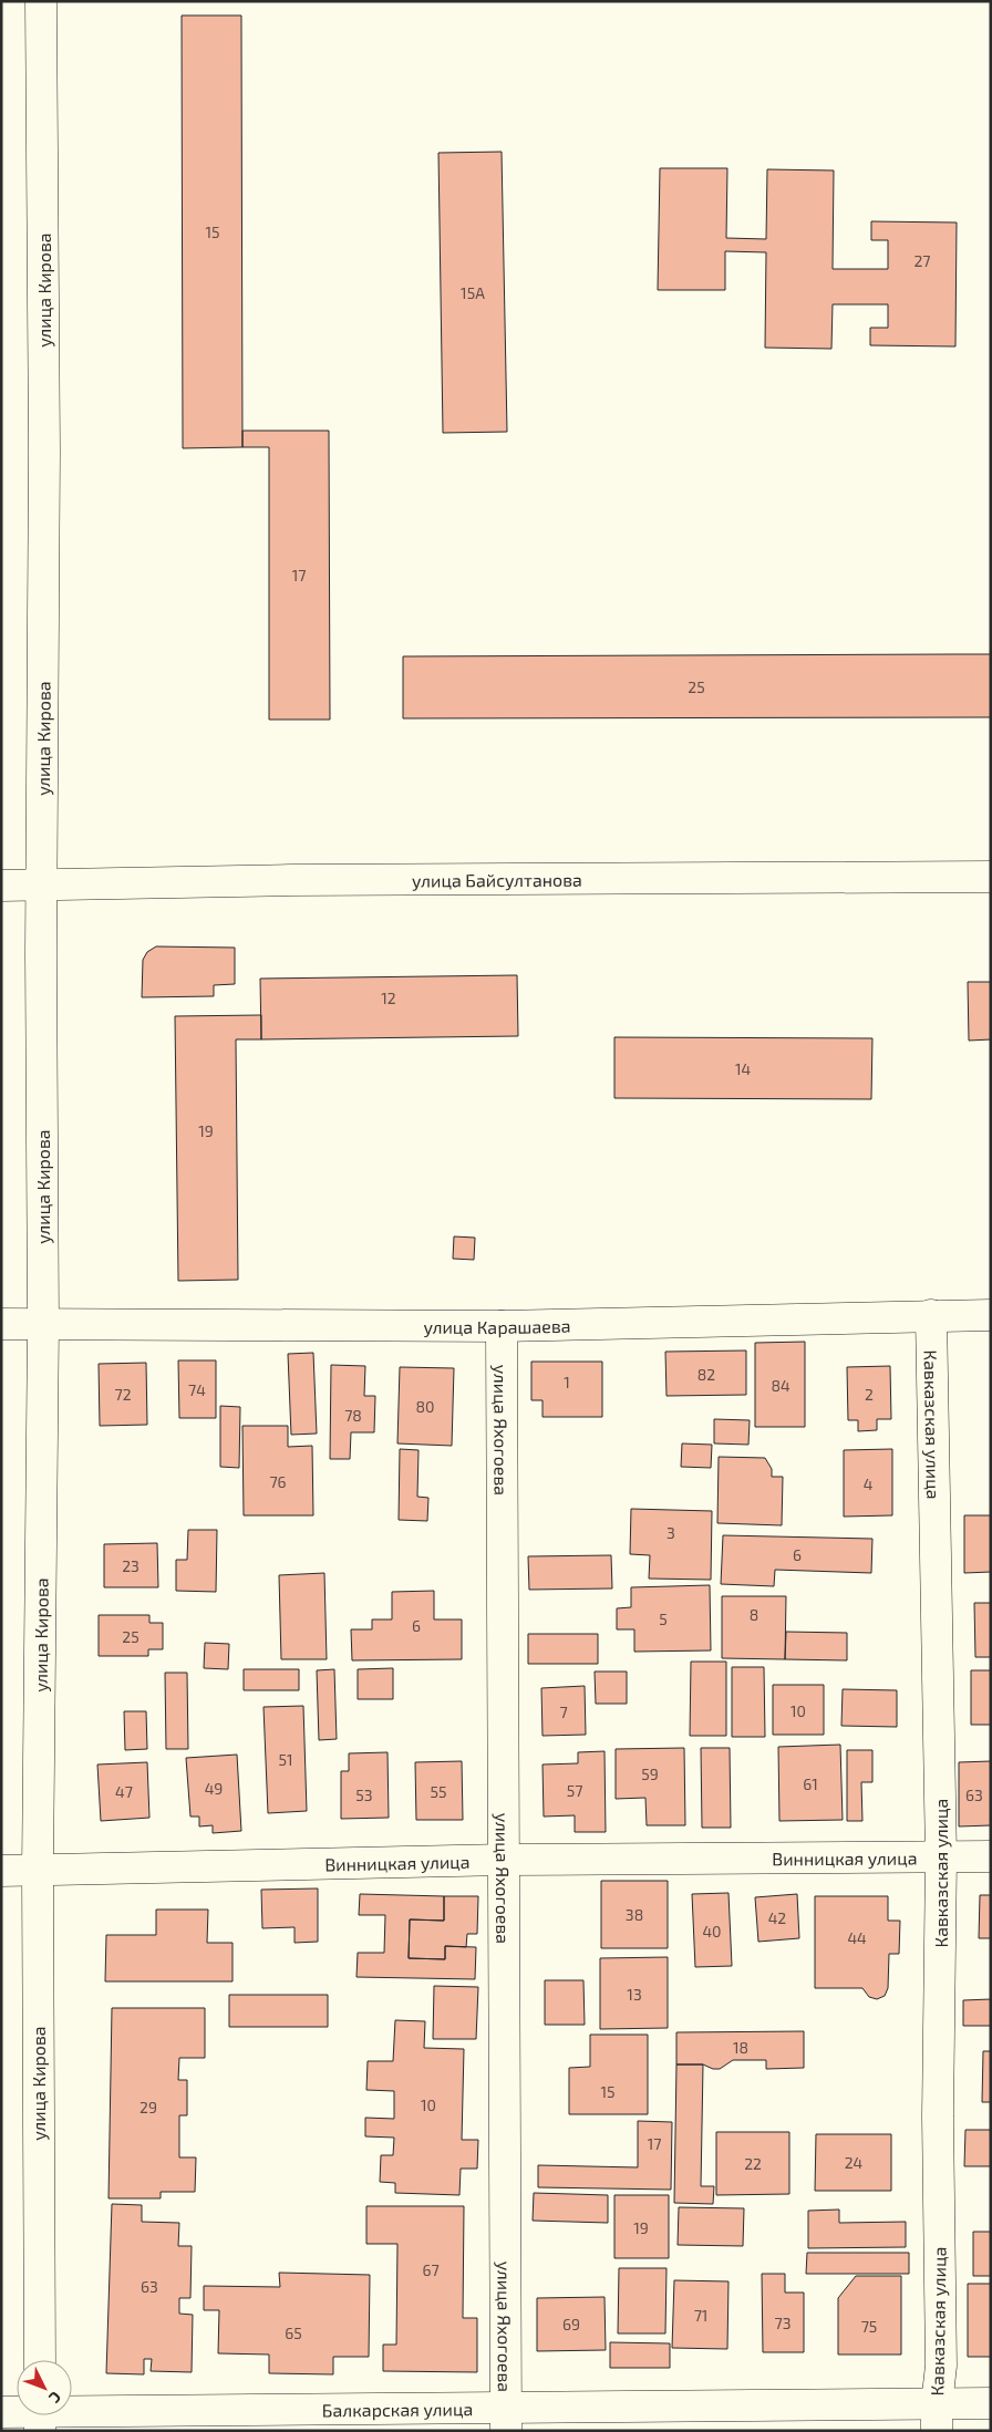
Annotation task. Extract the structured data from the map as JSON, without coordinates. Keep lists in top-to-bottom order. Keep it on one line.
{"streets":{"street":["улица Кирова","улица Байсултанова","улица Карашаева","Кавказская улица","улица Яхогоева","Винницкая улица","Балкарская улица"]},"crossings":[["улица Кирова","улица Байсултанова"],["улица Кирова","улица Карашаева"],["улица Кирова","Винницкая улица"],["улица Карашаева","Кавказская улица"],["улица Карашаева","улица Яхогоева"],["Кавказская улица","Винницкая улица"],["Кавказская улица","Балкарская улица"],["улица Яхогоева","Винницкая улица"],["улица Яхогоева","Балкарская улица"]],"house_numbers":["15","27","15А","17","25","12","14","19","82","1","84","74","72","2","80","78","76","4","3","6","23","8","5","6","25","10","7","51","59","61","49","57","47","55","53","63","38","42","40","44","13","18","15","10","29","17","24","22","19","67","63","71","73","69","75","65"],"north":"bottom right"}
